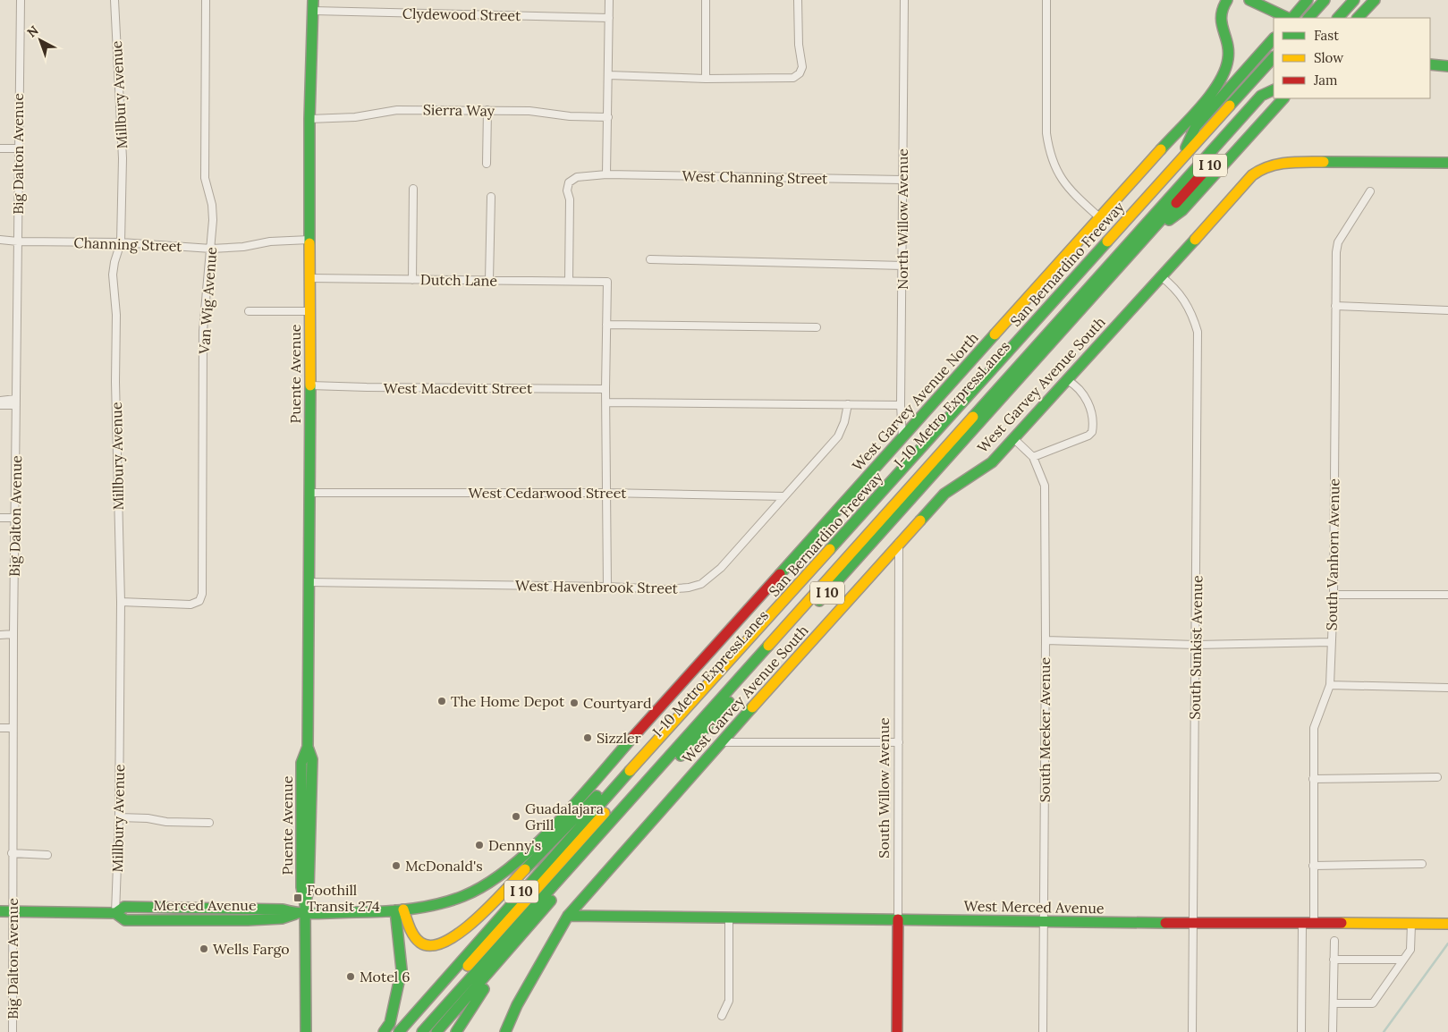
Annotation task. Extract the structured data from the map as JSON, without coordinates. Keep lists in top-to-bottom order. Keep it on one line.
{"streets":{"main road":["I 10","San Bernardino Freeway","Puente Avenue","West Garvey Avenue South","West Garvey Avenue North","I-10 Metro ExpressLanes","South Willow Avenue","Merced Avenue","West Merced Avenue"],"street":["Clydewood Street","Millbury Avenue","Sierra Way","Big Dalton Avenue","West Channing Street","North Willow Avenue","Channing Street","Dutch Lane","Van Wig Avenue","West Macdevitt Street","West Cedarwood Street","South Vanhorn Avenue","West Havenbrook Street","South Sunkist Avenue","South Meeker Avenue"]},"crossings":[["Clydewood Street","Puente Avenue"],["Millbury Avenue","Channing Street"],["Millbury Avenue","Van Wig Avenue"],["Millbury Avenue","Merced Avenue"],["Sierra Way","Puente Avenue"],["Big Dalton Avenue","Channing Street"],["Big Dalton Avenue","Merced Avenue"],["West Channing Street","North Willow Avenue"],["North Willow Avenue","West Garvey Avenue North"],["Channing Street","Van Wig Avenue"],["Channing Street","Puente Avenue"],["San Bernardino Freeway","I-10 Metro ExpressLanes"],["Dutch Lane","Puente Avenue"],["Puente Avenue","West Macdevitt Street"],["Puente Avenue","West Cedarwood Street"],["Puente Avenue","West Havenbrook Street"],["Puente Avenue","Merced Avenue"],["West Garvey Avenue South","South Sunkist Avenue"],["West Garvey Avenue South","South Meeker Avenue"],["West Garvey Avenue South","South Willow Avenue"],["West Garvey Avenue South","West Merced Avenue"],["West Garvey Avenue North","Merced Avenue"],["West Cedarwood Street","West Havenbrook Street"],["South Vanhorn Avenue","West Merced Avenue"],["South Sunkist Avenue","West Merced Avenue"],["South Meeker Avenue","West Merced Avenue"],["South Willow Avenue","West Merced Avenue"]],"places":{"other":["The Home Depot","Courtyard","Sizzler","Guadalajara Grill","Denny's","McDonald's","Wells Fargo","Motel 6"],"transit":["Foothill Transit 274"]},"legend":["Fast","Slow","Jam"],"north":"top left"}
